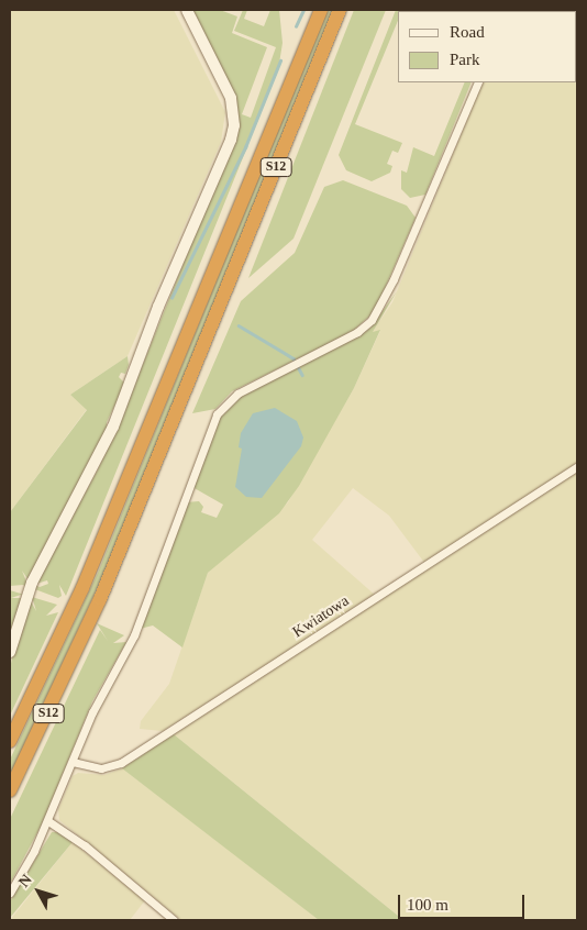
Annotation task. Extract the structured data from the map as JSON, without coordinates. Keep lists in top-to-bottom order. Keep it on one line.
{"streets":{"highway":["S12"],"street":["Kwiatowa"]},"legend":["Road","Park"],"scale_bar":"100 m","north":"top left"}
